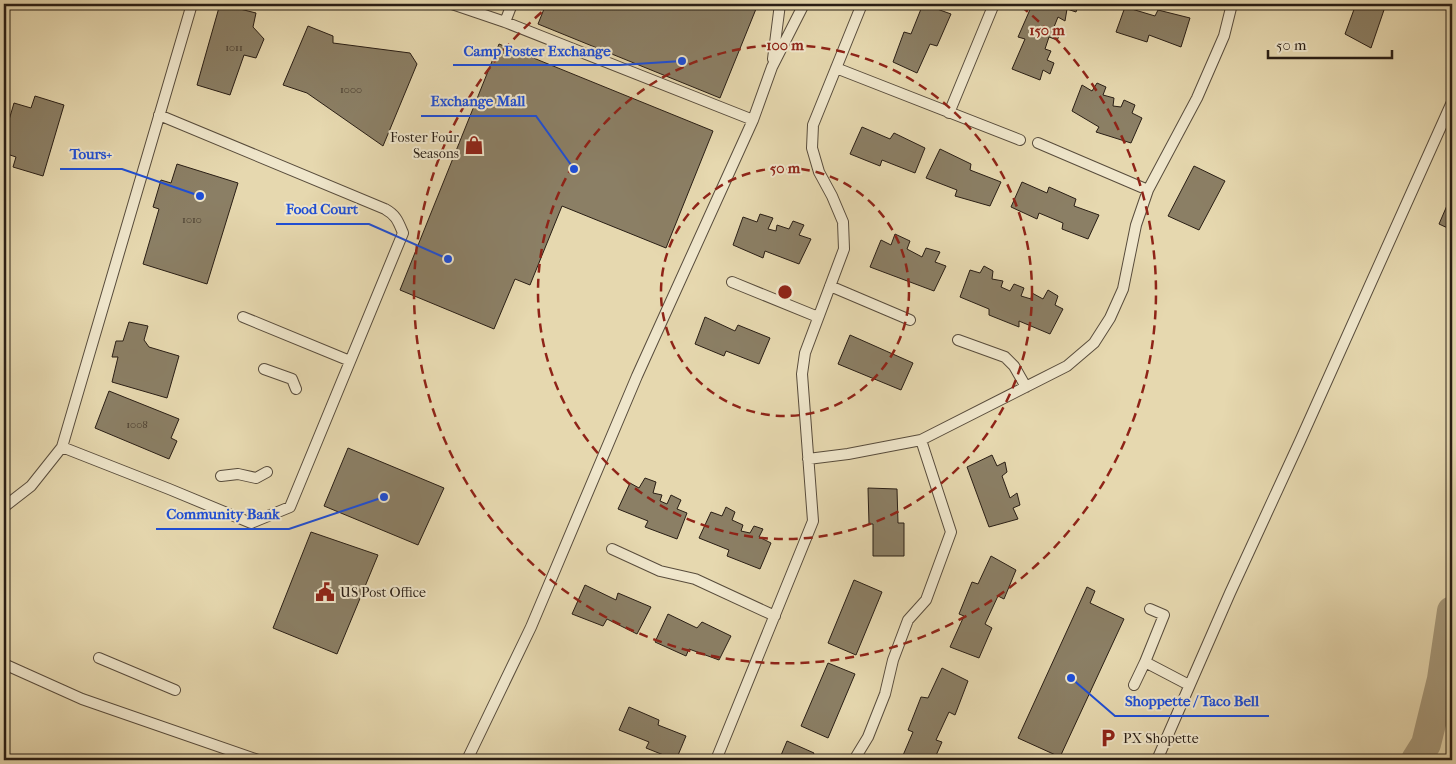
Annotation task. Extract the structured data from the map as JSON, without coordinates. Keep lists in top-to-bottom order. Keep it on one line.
{"places":{"other":["Camp Foster Exchange","Exchange Mall","Tours+","Food Court","Community Bank","Shoppette / Taco Bell"],"shop":["Foster Four Seasons"],"public building":["US Post Office"],"parking":["PX Shopette"]},"house_numbers":["1011","1000","1010","1008"],"scale_bar":"50 m","rings":["150 m","100 m","50 m"]}
